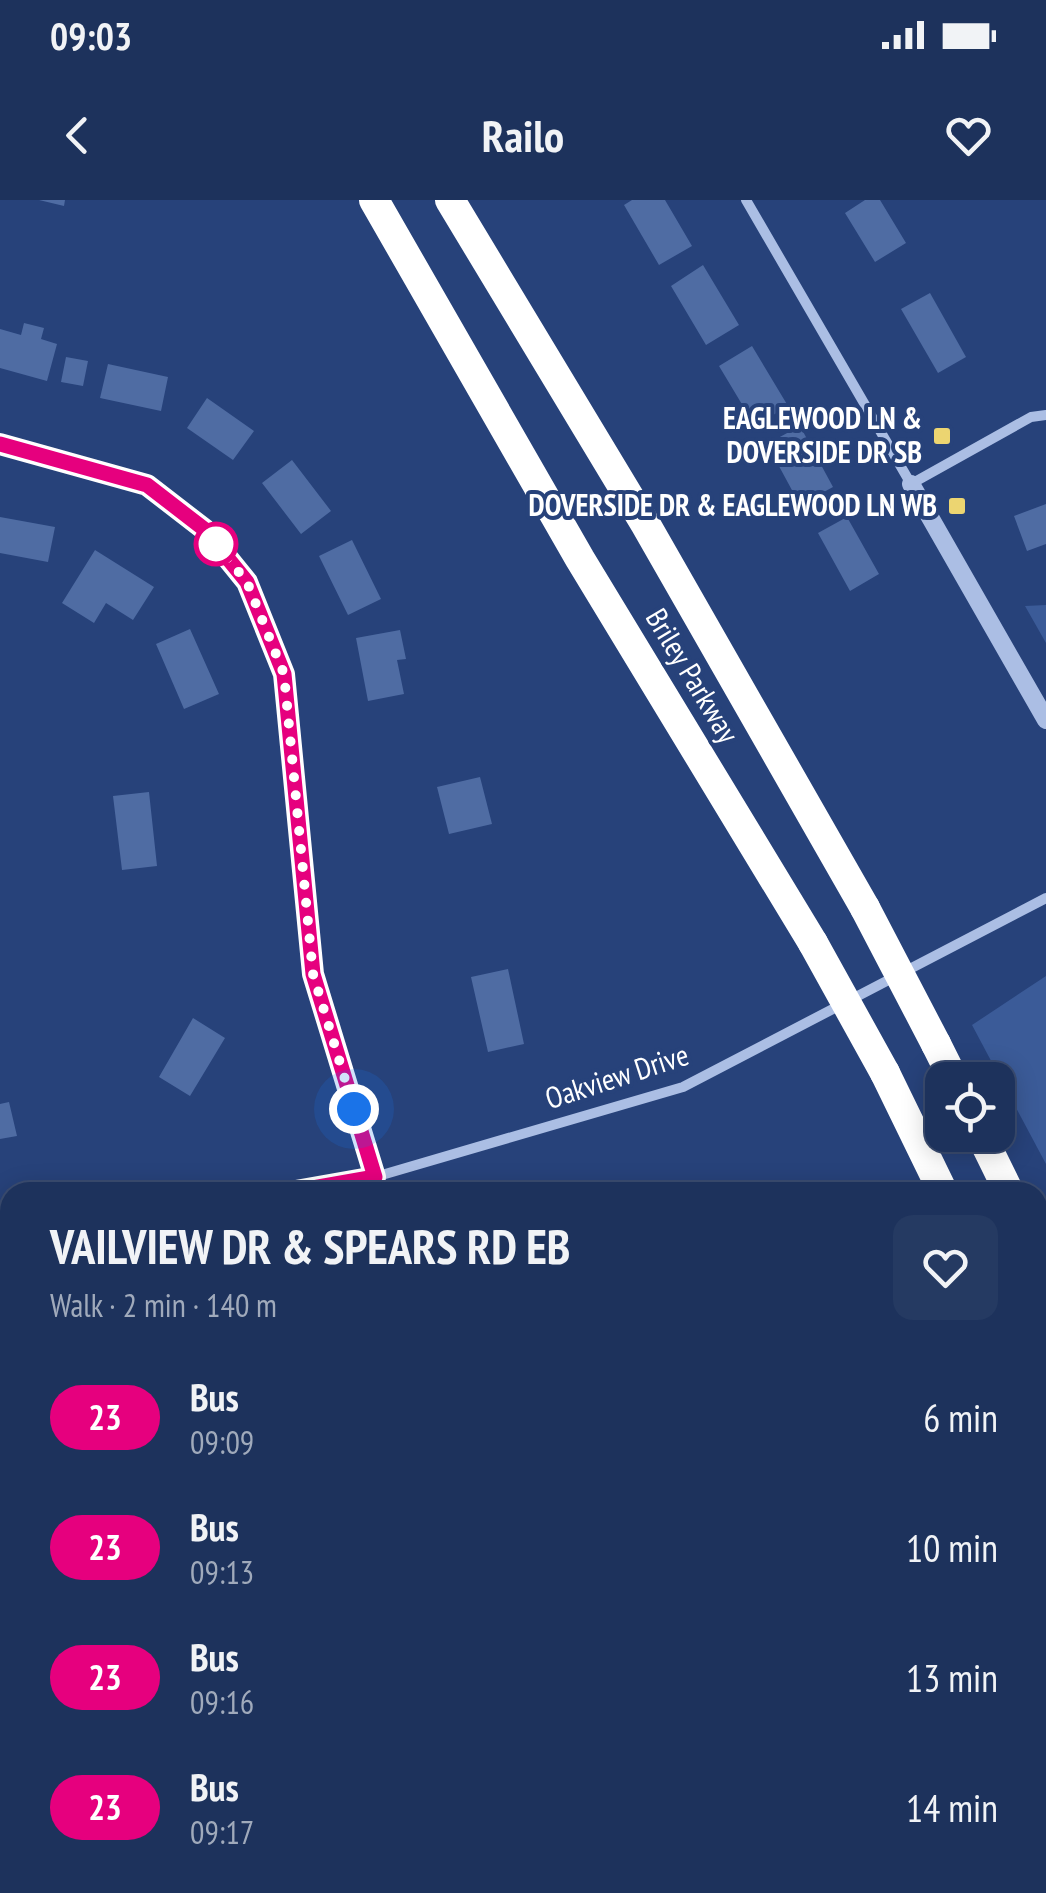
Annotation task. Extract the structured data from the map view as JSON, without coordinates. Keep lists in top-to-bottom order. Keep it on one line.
{"streets":{"highway":["Briley Parkway"],"street":["Oakview Drive"]},"places":{"transit":["EAGLEWOOD LN & DOVERSIDE DR SB","DOVERSIDE DR & EAGLEWOOD LN WB"]},"lines":["bus line 23"],"page":{"status":"09:03","header":"Railo","heading":["VAILVIEW DR & SPEARS RD EB","Walk · 2 min · 140 m"],"list":[{"mark":"23","name":"Bus","note":"09:09","value":"6 min"},{"mark":"23","name":"Bus","note":"09:13","value":"10 min"},{"mark":"23","name":"Bus","note":"09:16","value":"13 min"},{"mark":"23","name":"Bus","note":"09:17","value":"14 min"}]}}
